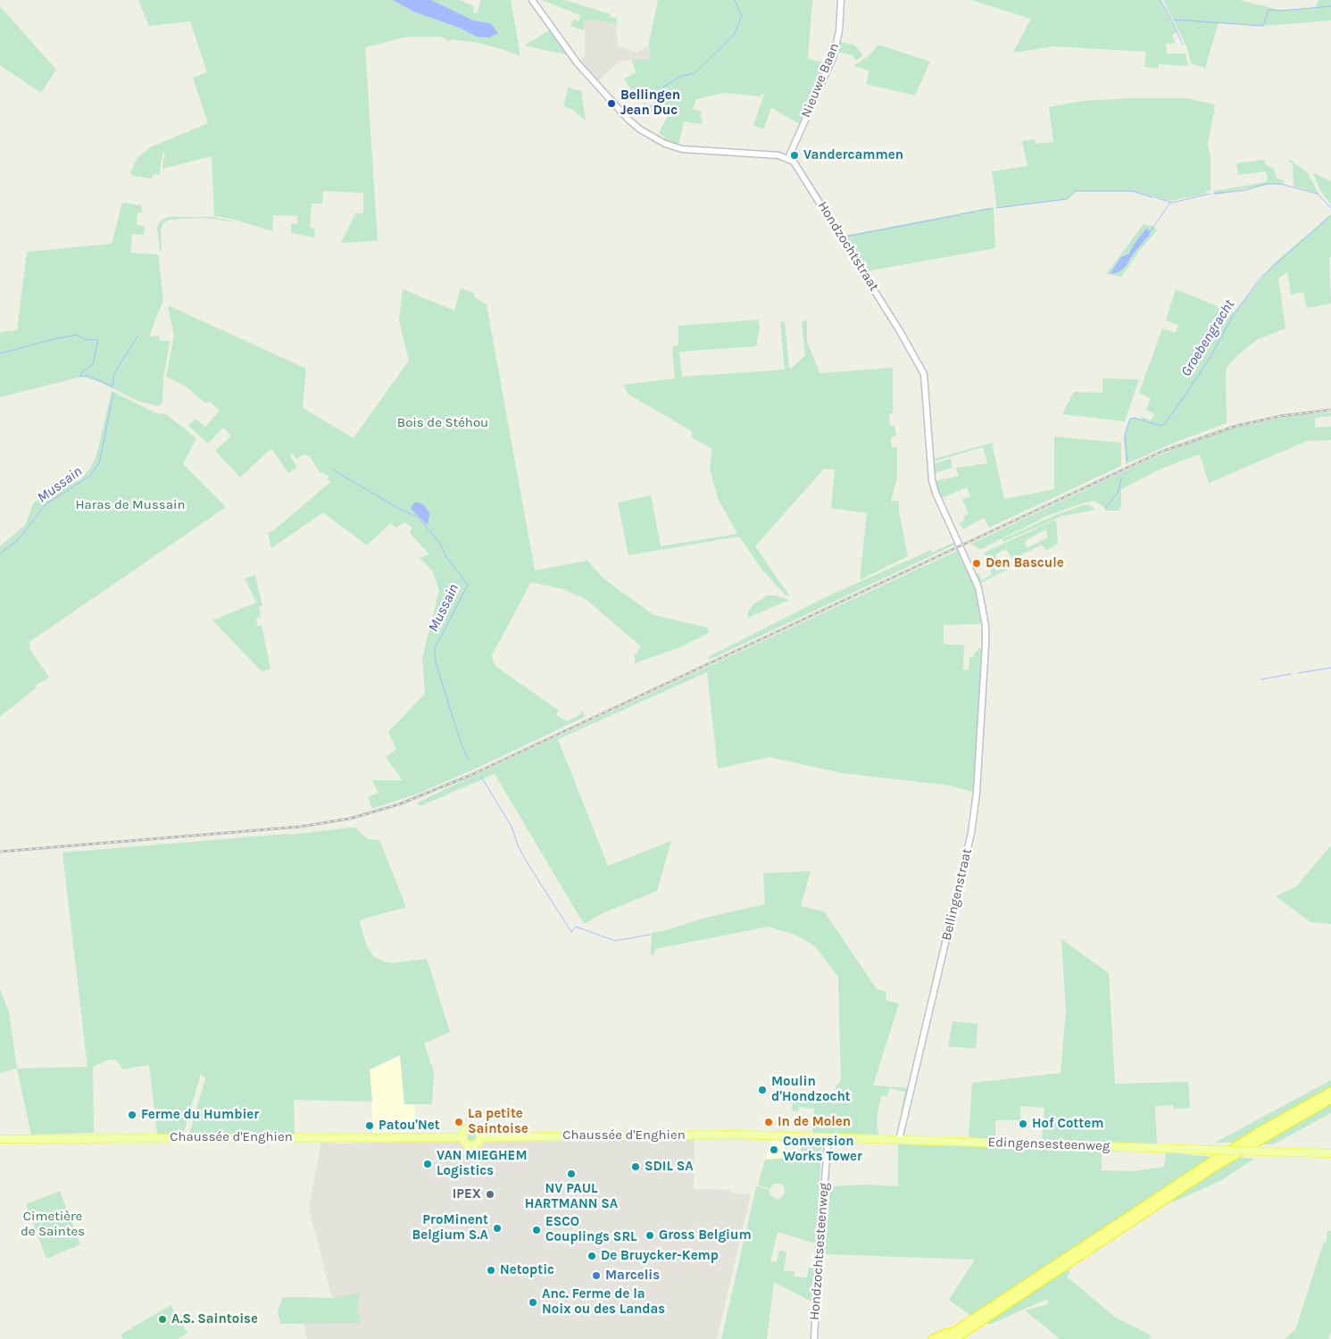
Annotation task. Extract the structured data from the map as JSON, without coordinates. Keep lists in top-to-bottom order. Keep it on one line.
{"streets":{"main road":["Chaussée d'Enghien","Edingensesteenweg"],"street":["Nieuwe Baan","Hondzochtstraat","Bellingenstraat","Hondzochtsesteenweg"]},"crossings":[["Nieuwe Baan","Hondzochtstraat"],["Hondzochtstraat","Bellingenstraat"],["Bellingenstraat","Edingensesteenweg"],["Chaussée d'Enghien","Edingensesteenweg"],["Edingensesteenweg","Hondzochtsesteenweg"]],"water":["Groebengracht","Mussain"],"parks":["Bois de Stéhou","Haras de Mussain","Cimetière de Saintes"],"places":["Bellingen Jean Duc","Vandercammen","Den Bascule","Moulin d'Hondzocht","Ferme du Humbier","La petite Saintoise","In de Molen","Hof Cottem","Patou'Net","Conversion Works Tower","VAN MIEGHEM Logistics","SDIL SA","NV PAUL HARTMANN SA","IPEX","ProMinent Belgium S.A","ESCO Couplings SRL","Gross Belgium","De Bruycker-Kemp","Netoptic","Marcelis","Anc. Ferme de la Noix ou des Landas","A.S. Saintoise"]}
